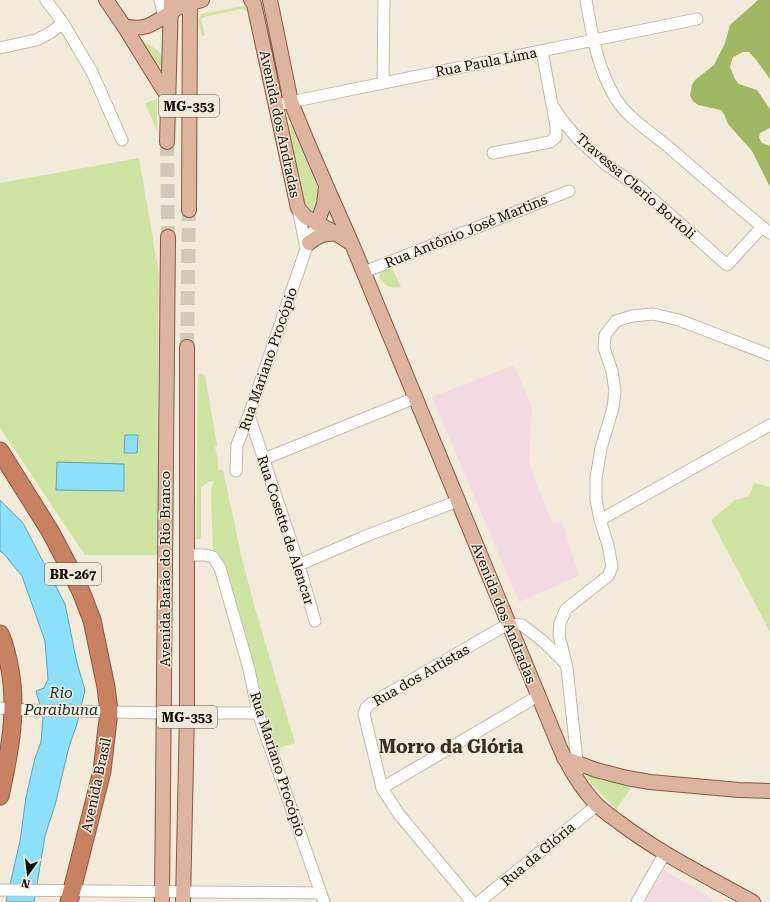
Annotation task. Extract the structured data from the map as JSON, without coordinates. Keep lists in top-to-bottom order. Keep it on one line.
{"streets":{"highway":["BR-267","Avenida Brasil"],"main road":["MG-353","Avenida dos Andradas","Avenida Barão do Rio Branco"],"street":["Rua Paula Lima","Travessa Clerio Bortoli","Rua Antônio José Martins","Rua Mariano Procópio","Rua Cosette de Alencar","Rua dos Artistas","Rua da Glória"]},"crossings":[["Rua Paula Lima","Avenida dos Andradas"],["Rua Paula Lima","Travessa Clerio Bortoli"],["Avenida dos Andradas","Rua Antônio José Martins"],["Avenida dos Andradas","Rua Mariano Procópio"],["Avenida dos Andradas","Rua dos Artistas"],["Avenida dos Andradas","Rua da Glória"],["Rua Mariano Procópio","Rua Cosette de Alencar"],["Rua Mariano Procópio","Avenida Barão do Rio Branco"]],"districts":["Morro da Glória"],"water":["Rio Paraibuna"],"north":"bottom"}
